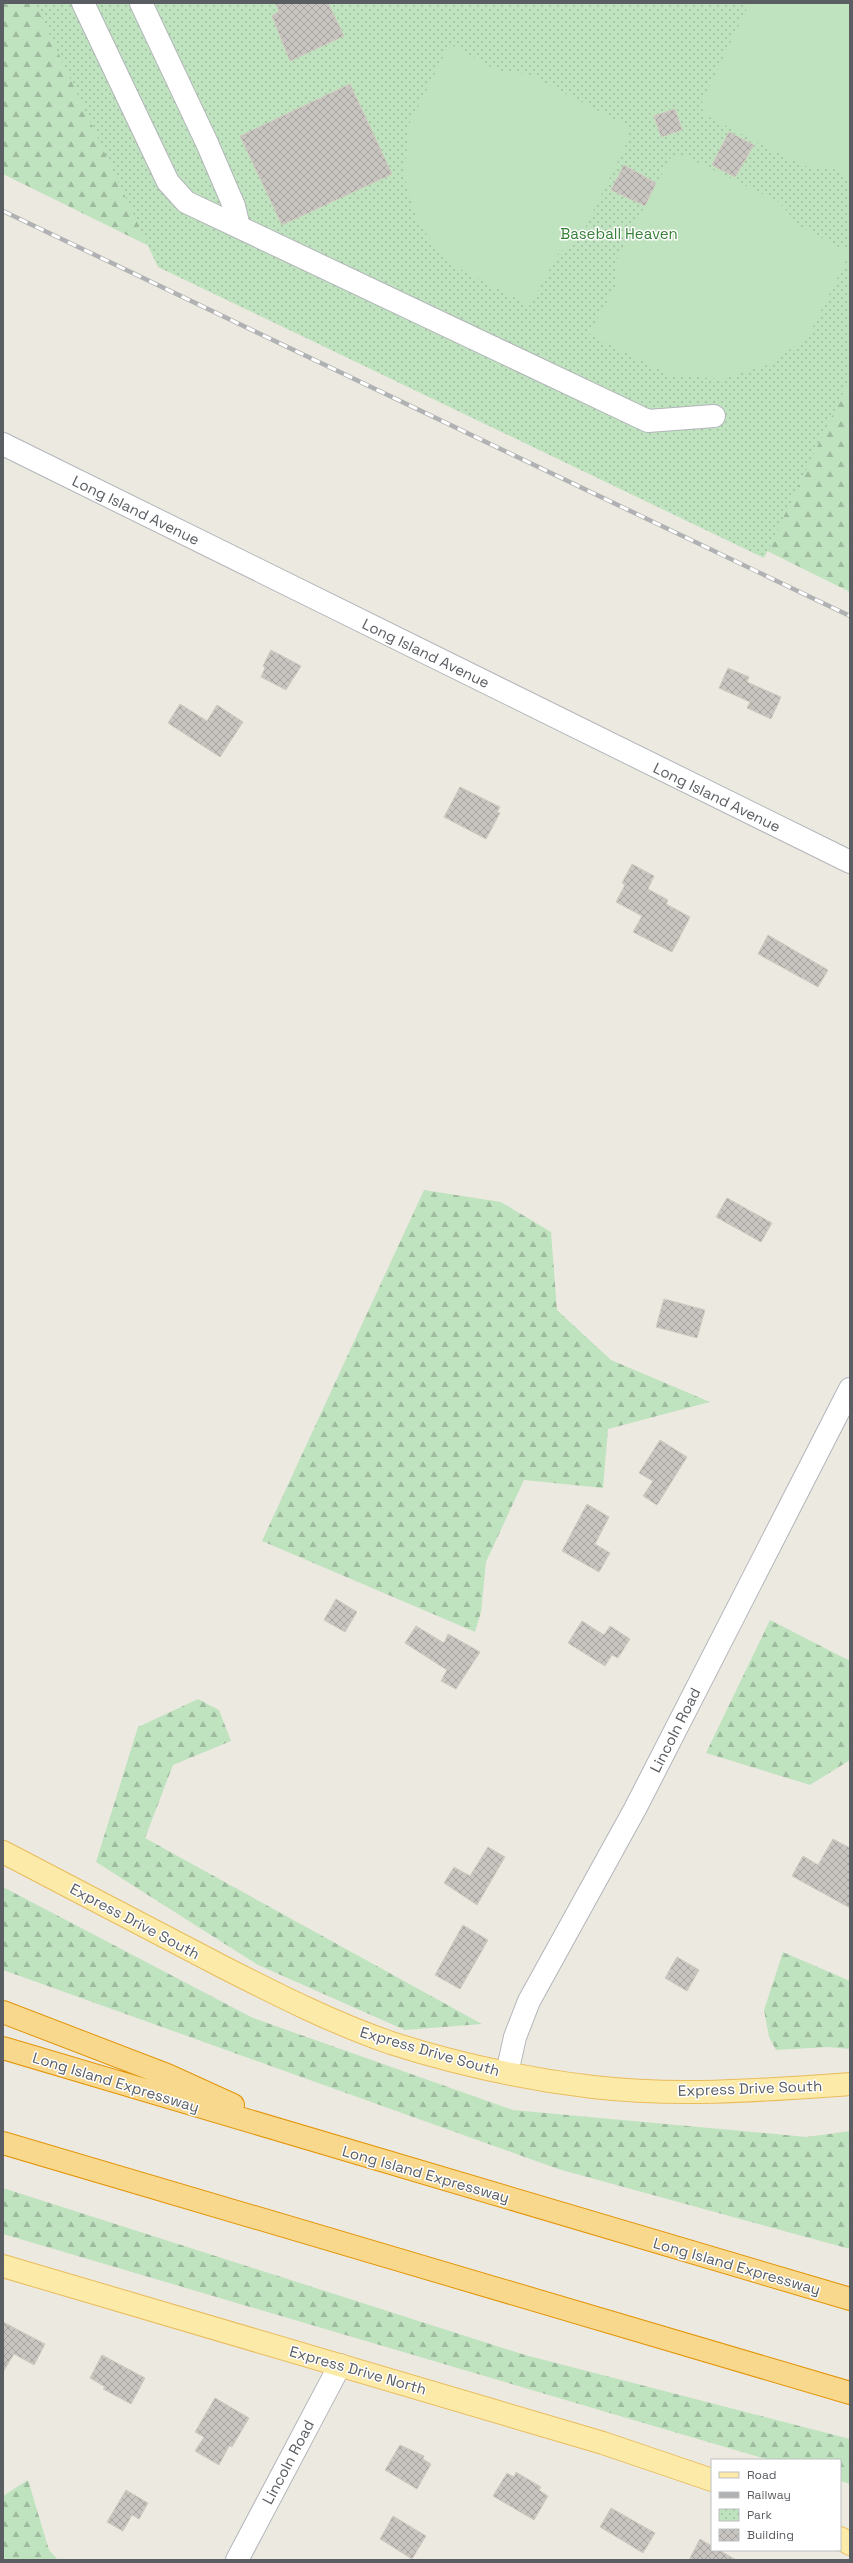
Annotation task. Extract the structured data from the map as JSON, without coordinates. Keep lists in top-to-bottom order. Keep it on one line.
{"streets":{"highway":["Long Island Expressway"],"main road":["Express Drive South","Express Drive North"],"street":["Long Island Avenue","Lincoln Road"]},"crossings":[["Lincoln Road","Express Drive South"],["Lincoln Road","Express Drive North"]],"parks":["Baseball Heaven"],"legend":["Road","Railway","Park","Building"]}
